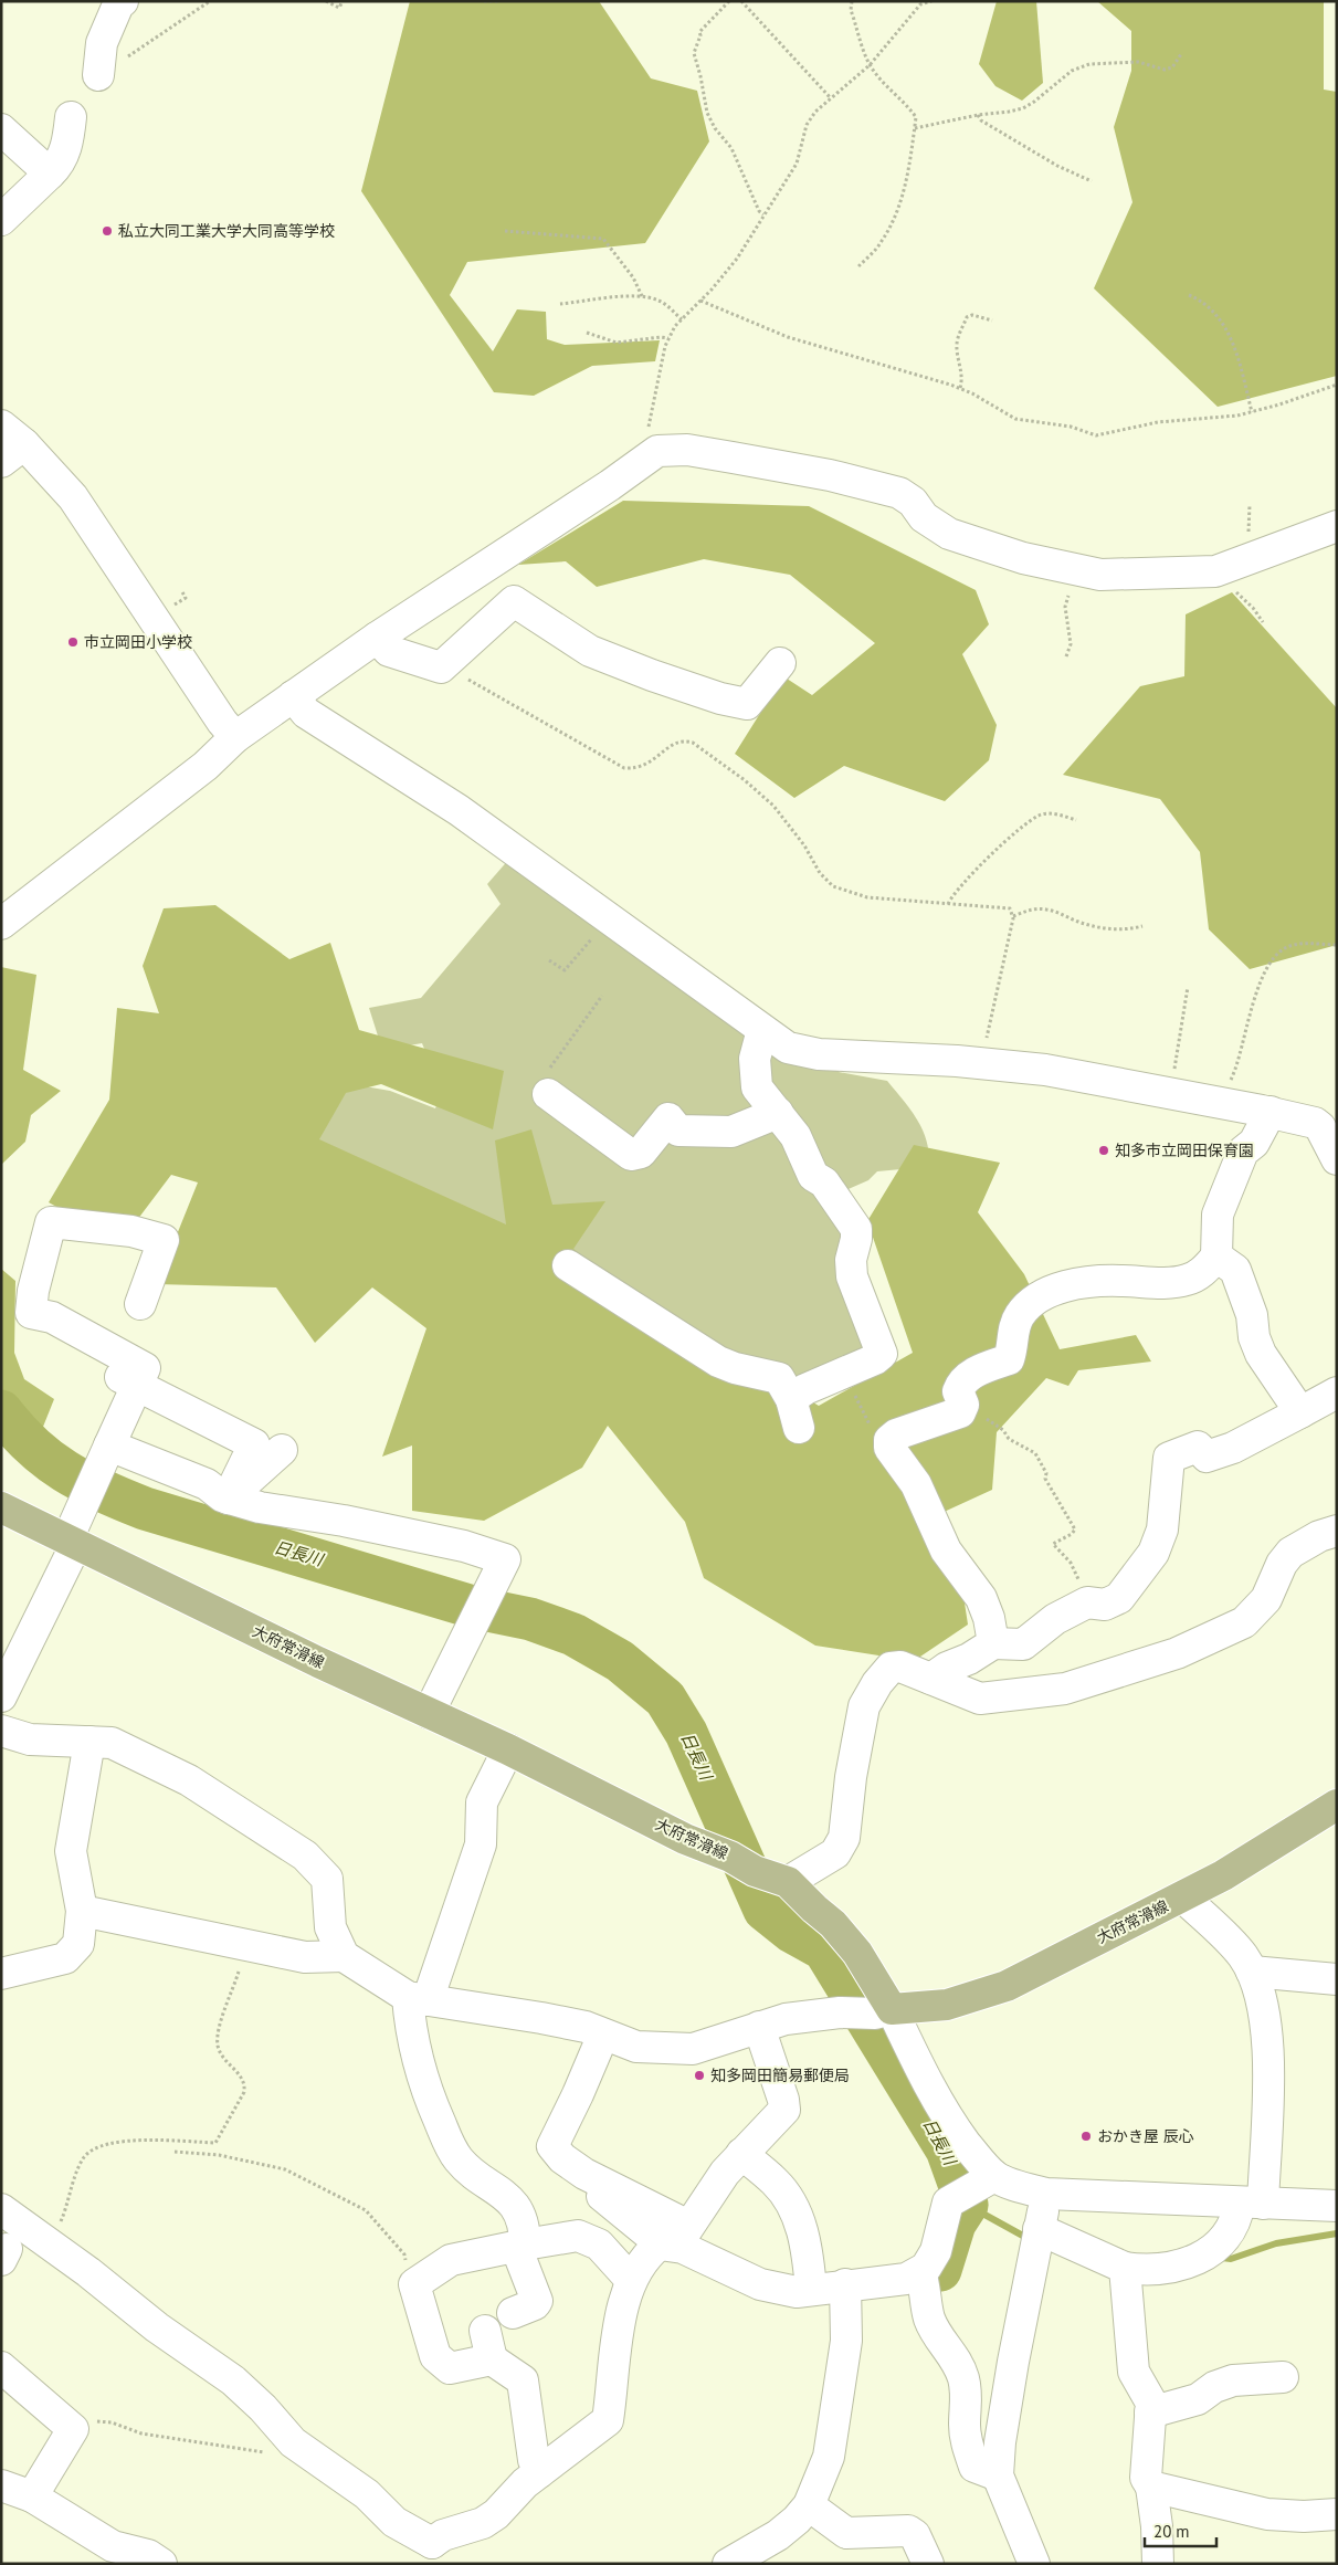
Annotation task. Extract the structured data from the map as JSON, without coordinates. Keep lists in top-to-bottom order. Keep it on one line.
{"streets":{"main road":["大府常滑線"]},"water":["日長川"],"places":["私立大同工業大学大同高等学校","市立岡田小学校","知多市立岡田保育園","知多岡田簡易郵便局","おかき屋 辰心"],"scale_bar":"20 m"}
